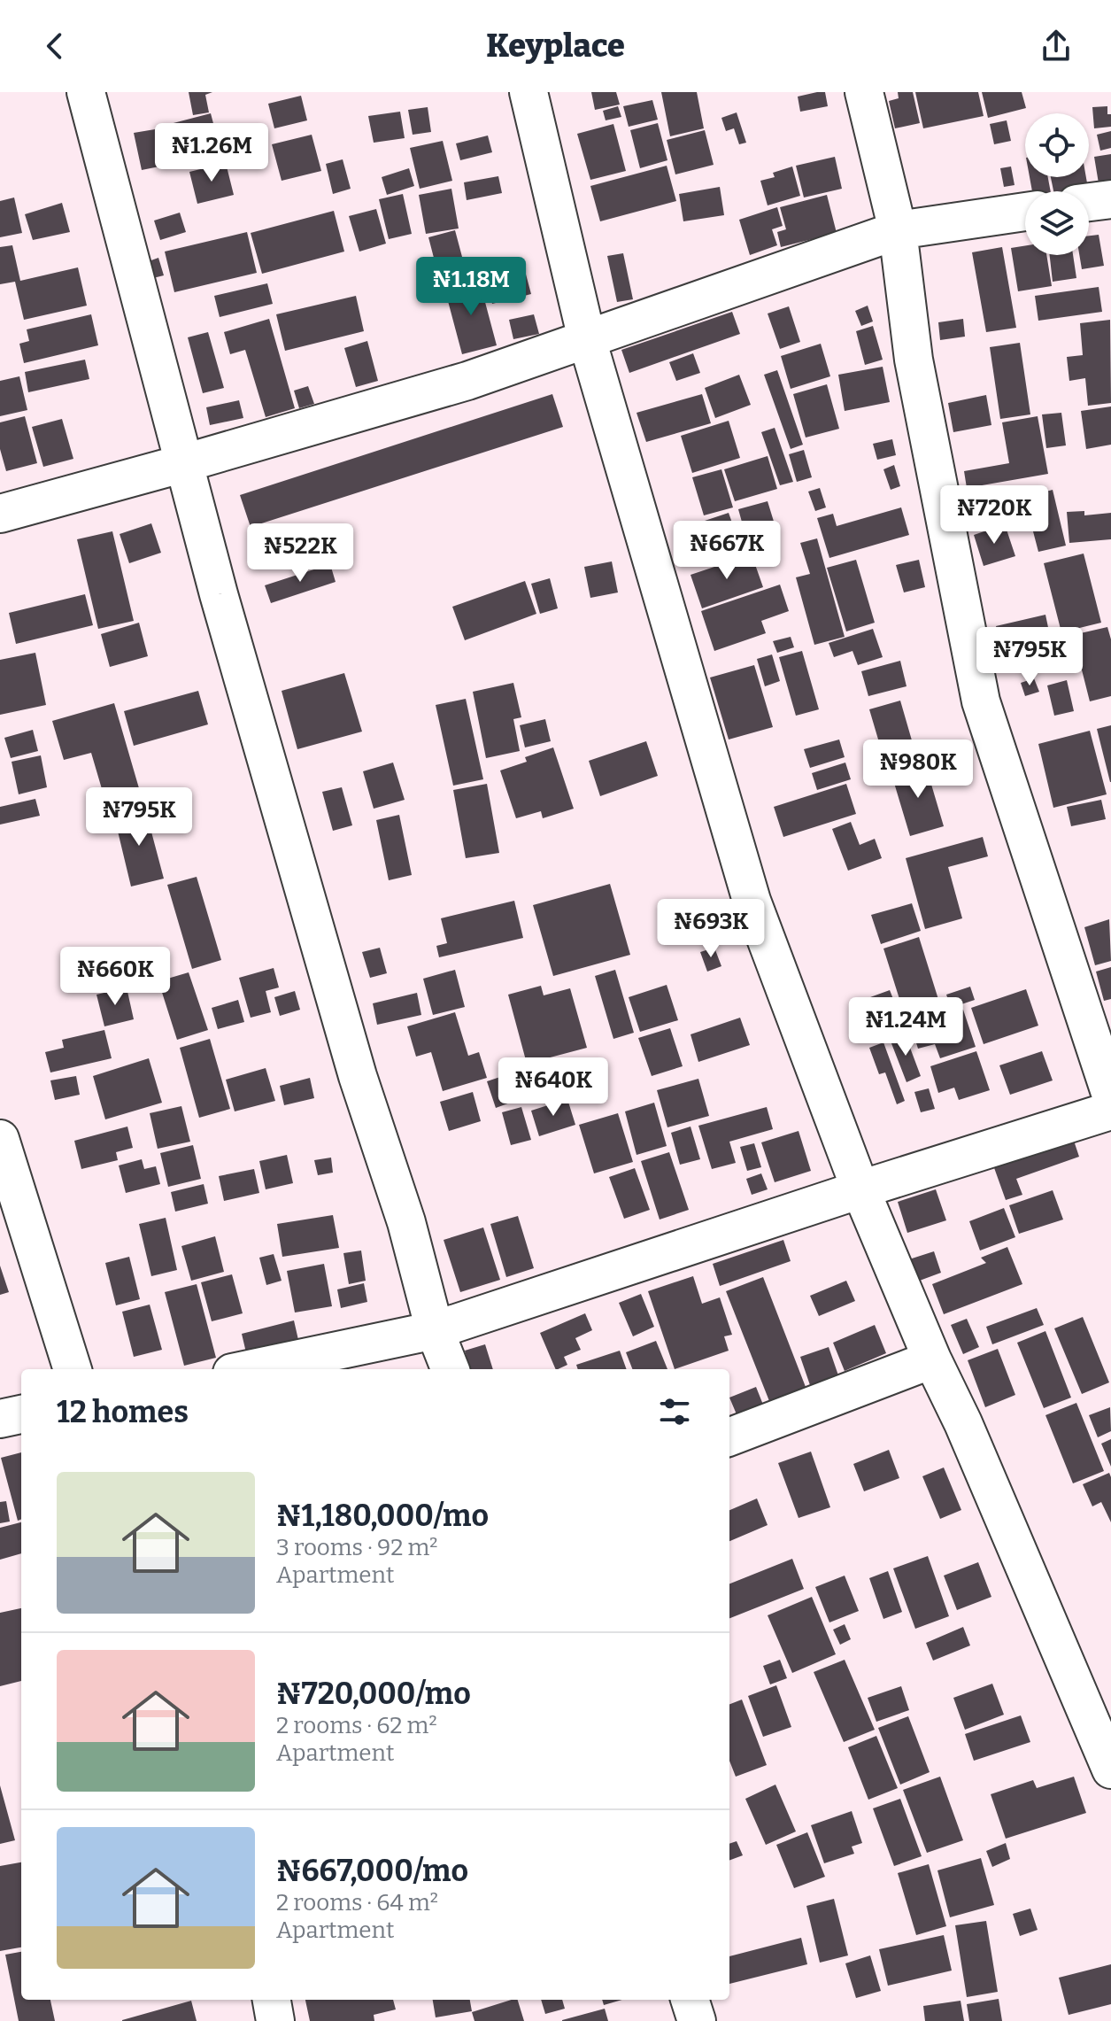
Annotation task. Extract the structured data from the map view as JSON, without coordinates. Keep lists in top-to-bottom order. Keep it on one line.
{"page":{"header":"Keyplace","price":["₦1.26M","₦1.18M","₦720K","₦667K","₦522K","₦795K","₦980K","₦795K","₦693K","₦660K","₦1.24M","₦640K"],"heading":"12 homes","list":[{"name":"₦1,180,000/mo","note":"3 rooms · 92 m² · Apartment"},{"name":"₦720,000/mo","note":"2 rooms · 62 m² · Apartment"},{"name":"₦667,000/mo","note":"2 rooms · 64 m² · Apartment"}]}}
